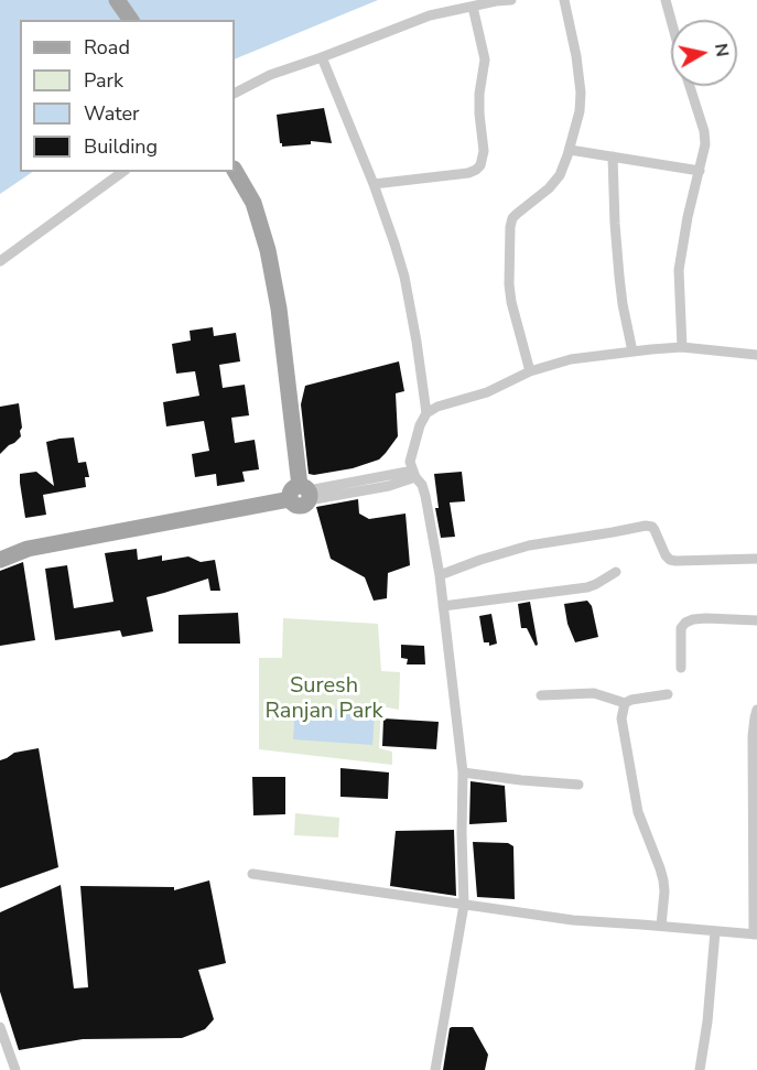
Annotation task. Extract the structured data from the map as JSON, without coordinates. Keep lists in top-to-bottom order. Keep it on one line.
{"parks":["Suresh Ranjan Park"],"legend":["Road","Park","Water","Building"],"north":"right"}
